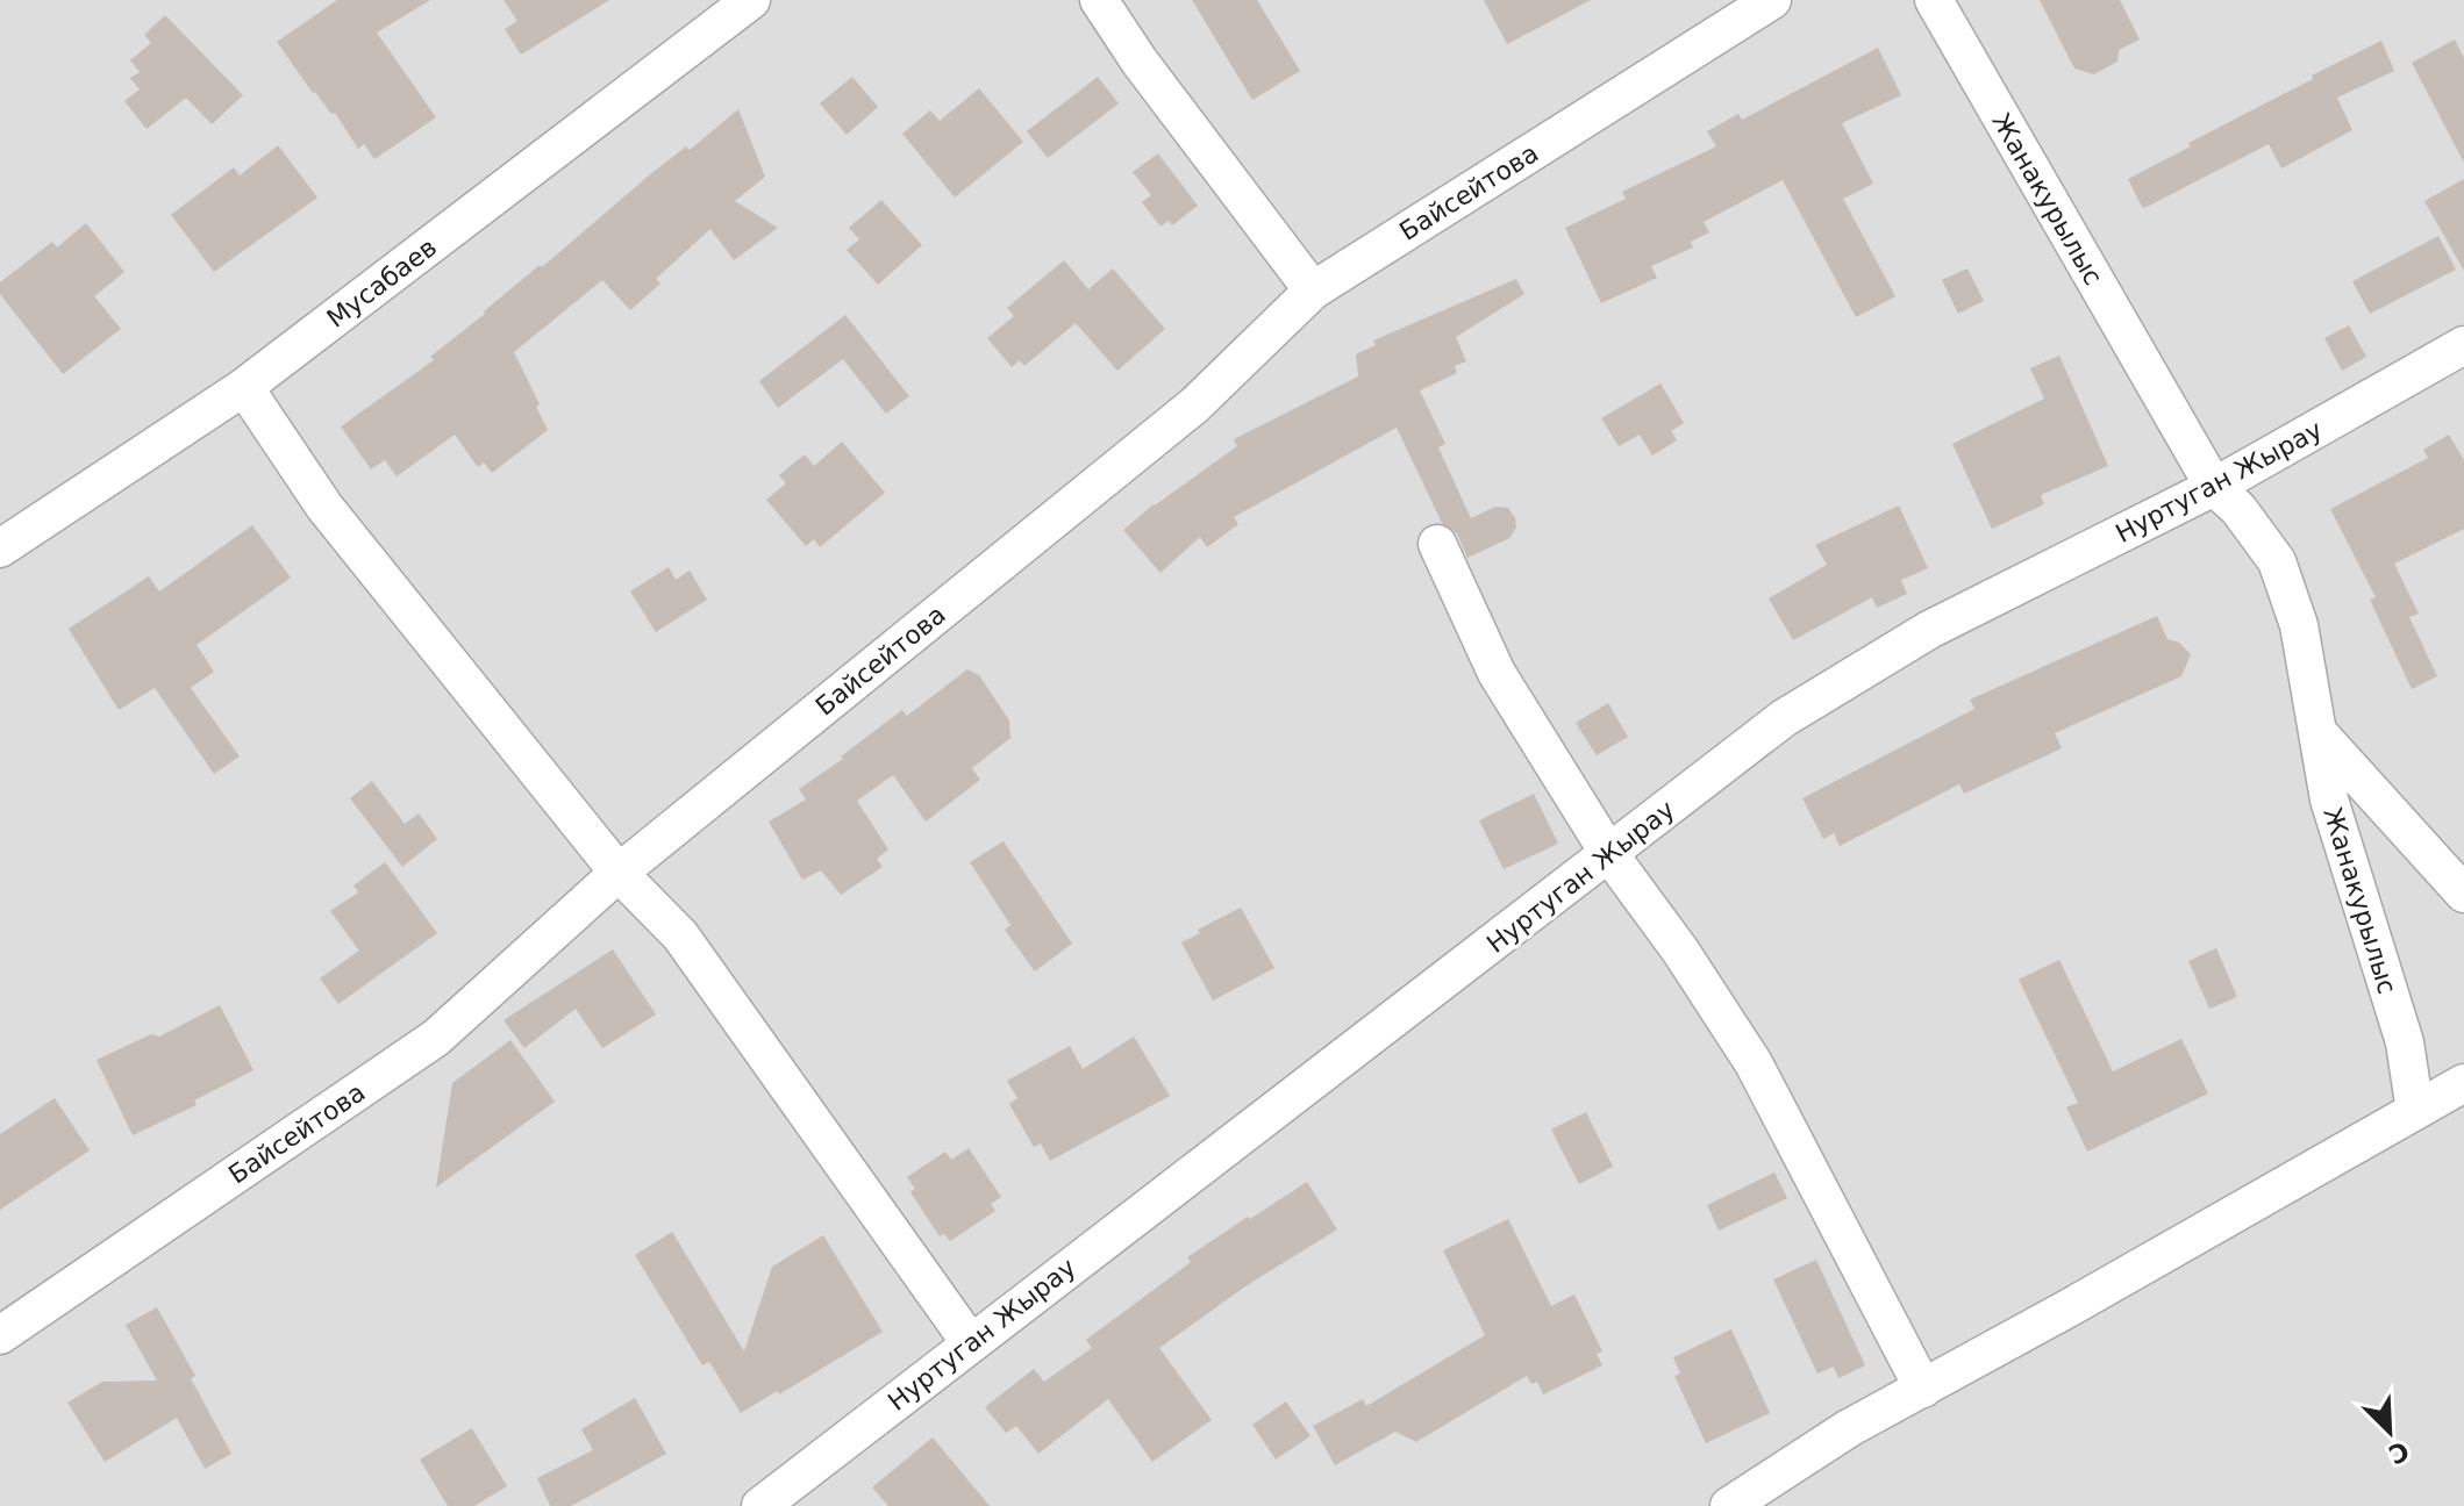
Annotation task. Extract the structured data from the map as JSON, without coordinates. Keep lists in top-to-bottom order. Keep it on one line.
{"streets":{"street":["Байсейтова","Жанакурылыс","Мусабаев","Нуртуган Жырау"]},"crossings":[["Жанакурылыс","Нуртуган Жырау"]],"north":"bottom right"}
